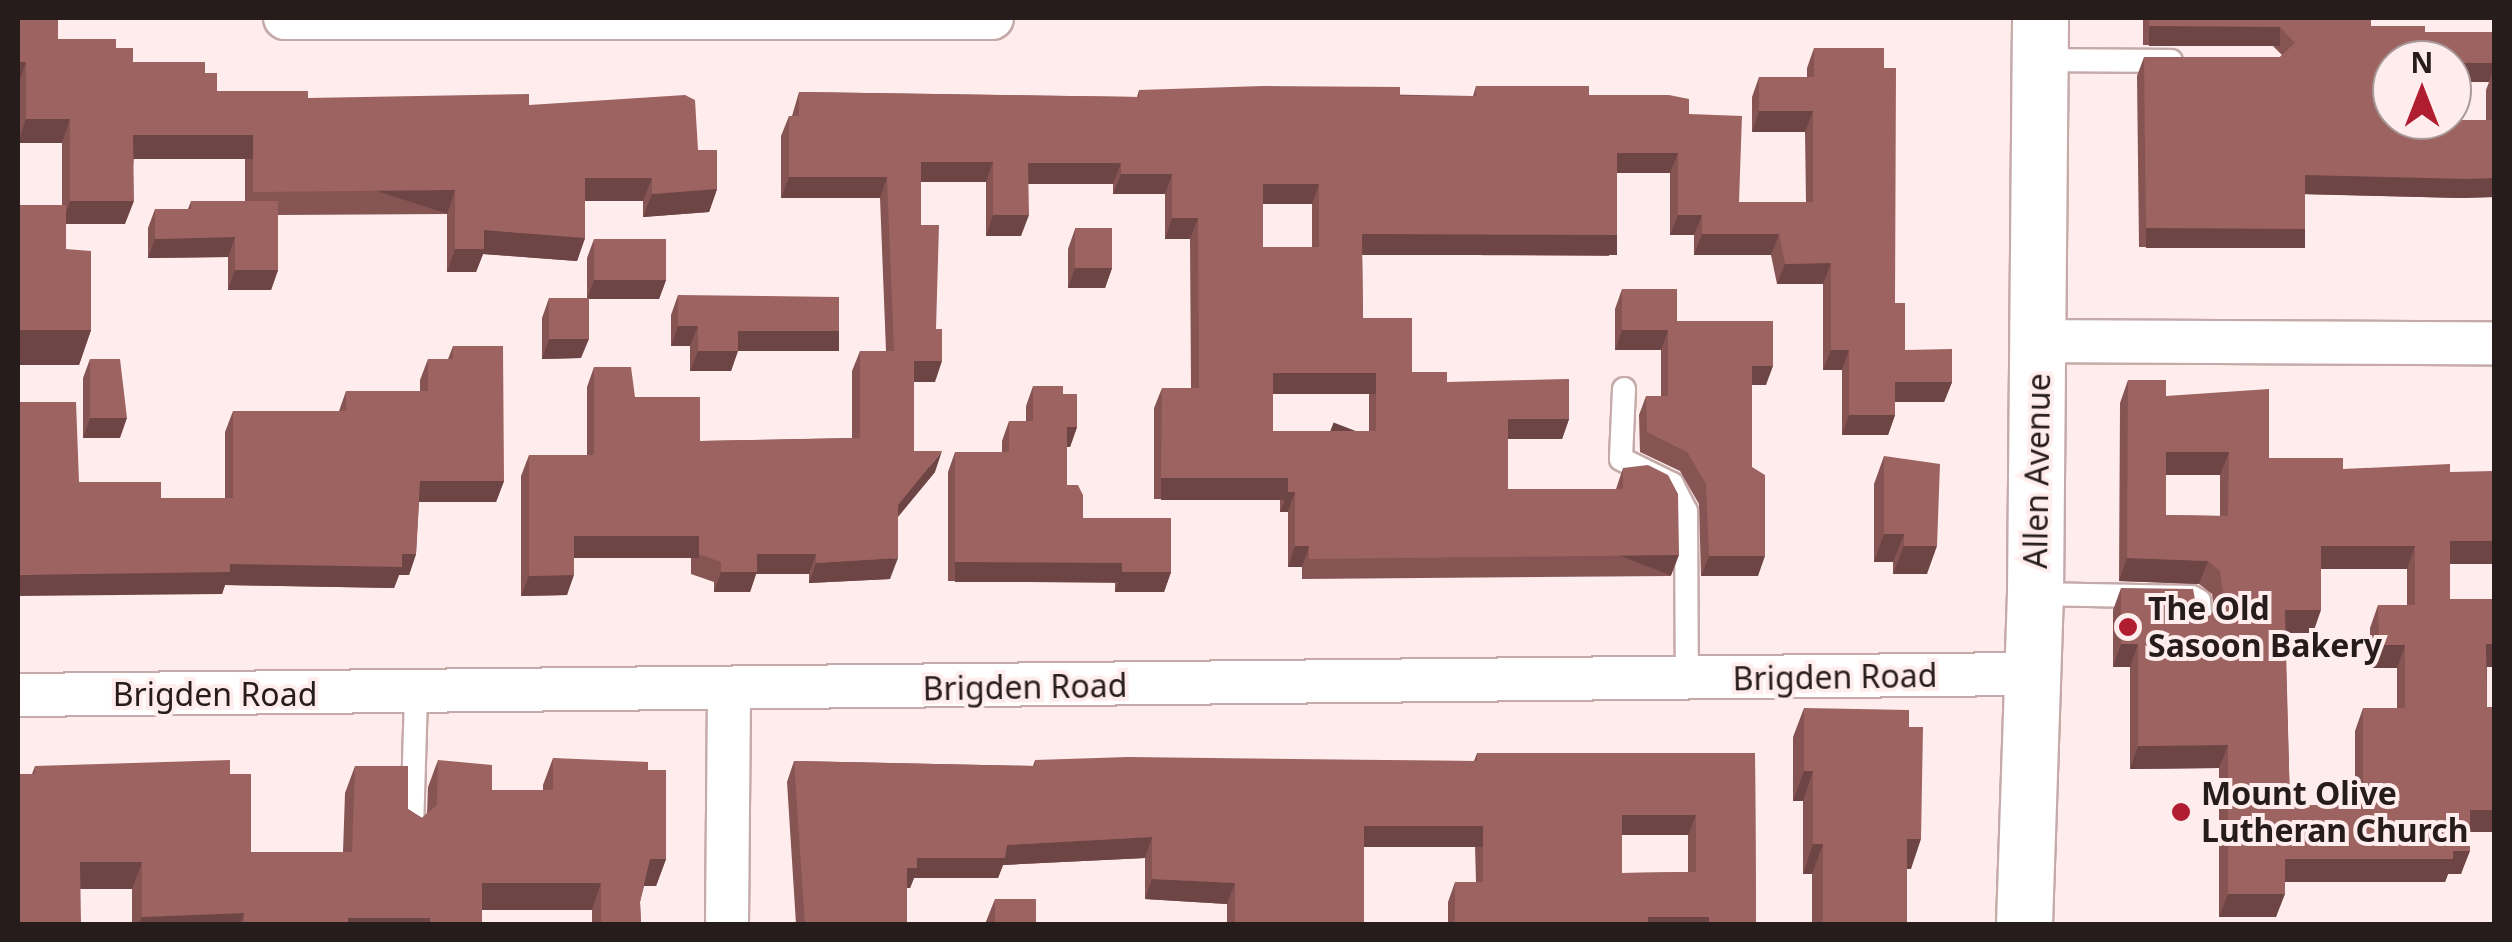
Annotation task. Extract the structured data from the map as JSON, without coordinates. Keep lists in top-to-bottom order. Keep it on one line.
{"streets":{"street":["Allen Avenue","Brigden Road"]},"crossings":[["Allen Avenue","Brigden Road"]],"places":["The Old Sasoon Bakery","Mount Olive Lutheran Church"],"north":"top"}
